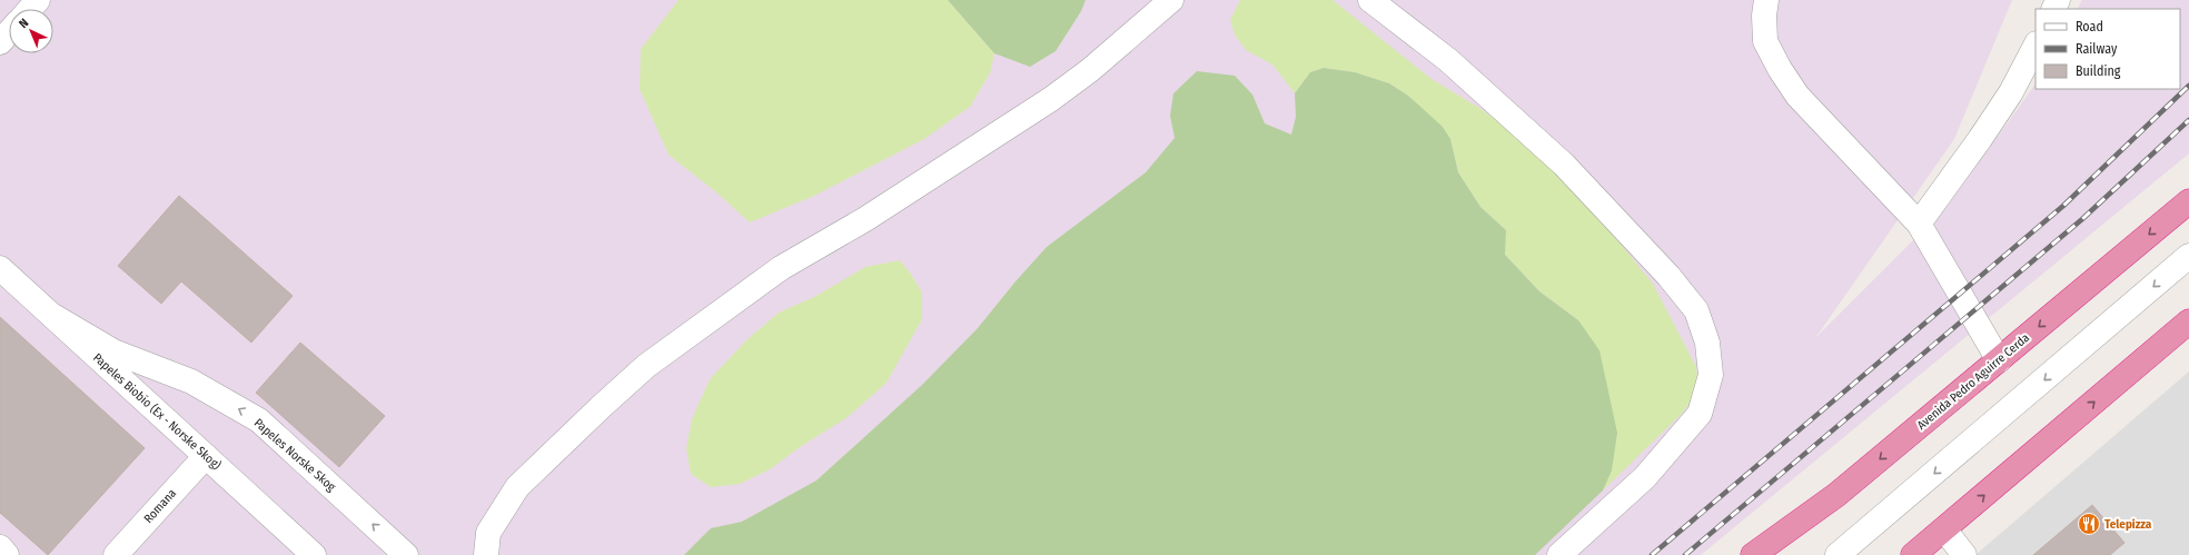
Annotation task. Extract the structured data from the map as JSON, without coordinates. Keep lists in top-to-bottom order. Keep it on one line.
{"streets":{"highway":["Avenida Pedro Aguirre Cerda"],"street":["Papeles Biobío (Ex - Norske Skog)","Papeles Norske Skog","Romana"]},"crossings":[["Papeles Biobío (Ex - Norske Skog)","Papeles Norske Skog"],["Papeles Biobío (Ex - Norske Skog)","Romana"]],"one_way":["Papeles Norske Skog"],"places":{"restaurant":["Telepizza"]},"legend":["Road","Railway","Building"],"north":"top left"}
